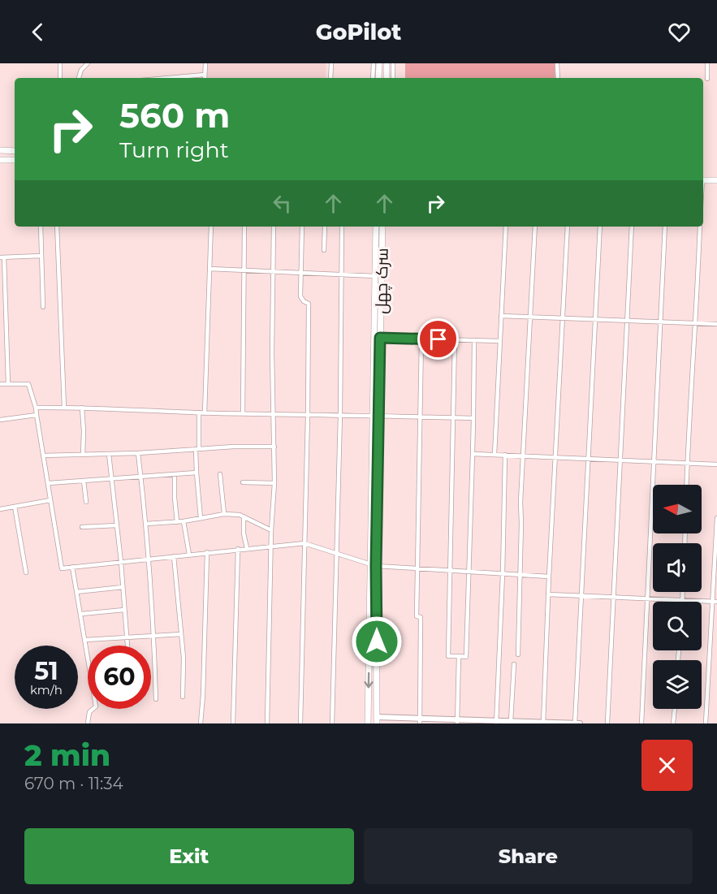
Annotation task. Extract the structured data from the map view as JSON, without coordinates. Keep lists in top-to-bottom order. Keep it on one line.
{"streets":{"main road":["سرک چهل"]},"north":"left","page":{"header":"GoPilot","turn":["560 m","Turn right"],"speed":"51 km/h","limit":"60","heading":["2 min","670 m · 11:34"],"buttons":["Exit","Share"]}}
